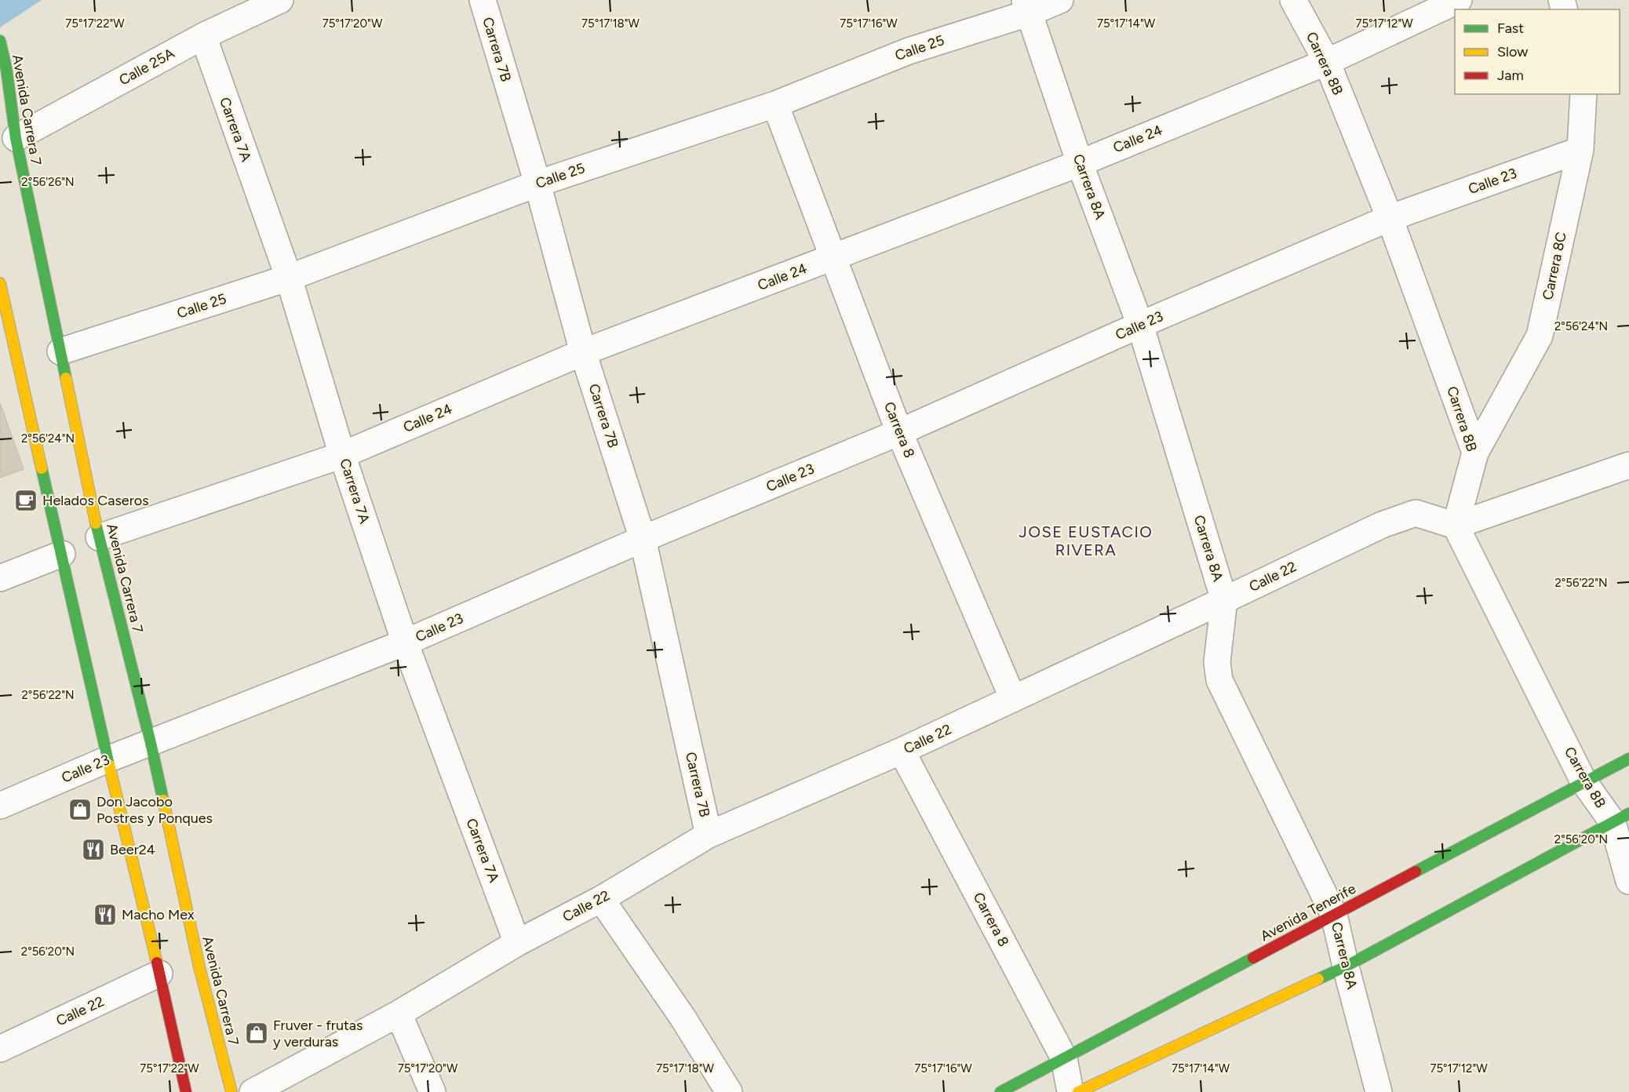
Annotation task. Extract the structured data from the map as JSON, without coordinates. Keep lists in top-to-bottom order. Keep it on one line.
{"streets":{"main road":["Avenida Carrera 7","Avenida Tenerife"],"street":["Calle 25","Carrera 7B","Carrera 8B","Calle 25A","Carrera 7A","Calle 24","Calle 23","Carrera 8A","Carrera 8C","Carrera 8","Calle 22"]},"crossings":[["Calle 25","Carrera 7B"],["Calle 25","Avenida Carrera 7"],["Calle 25","Carrera 7A"],["Calle 25","Carrera 8A"],["Calle 25","Carrera 8"],["Carrera 7B","Calle 24"],["Carrera 7B","Calle 23"],["Carrera 7B","Calle 22"],["Carrera 8B","Calle 24"],["Carrera 8B","Calle 23"],["Carrera 8B","Carrera 8C"],["Carrera 8B","Calle 22"],["Carrera 8B","Avenida Tenerife"],["Calle 25A","Avenida Carrera 7"],["Calle 25A","Carrera 7A"],["Avenida Carrera 7","Calle 24"],["Avenida Carrera 7","Calle 23"],["Carrera 7A","Calle 24"],["Carrera 7A","Calle 23"],["Carrera 7A","Calle 22"],["Calle 24","Carrera 8A"],["Calle 24","Carrera 8"],["Calle 23","Carrera 8A"],["Calle 23","Carrera 8C"],["Calle 23","Carrera 8"],["Carrera 8A","Calle 22"],["Carrera 8A","Avenida Tenerife"],["Carrera 8","Calle 22"],["Carrera 8","Avenida Tenerife"]],"districts":["JOSE EUSTACIO RIVERA"],"places":{"cafe":["Helados Caseros"],"shop":["Don Jacobo Postres y Ponques","Fruver - frutas y verduras"],"restaurant":["Beer24","Macho Mex"]},"legend":["Fast","Slow","Jam"],"coordinates":["75°17'22\"W","75°17'20\"W","75°17'18\"W","75°17'16\"W","75°17'14\"W","75°17'12\"W","2°56'26\"N","2°56'24\"N","2°56'22\"N","2°56'20\"N"]}
